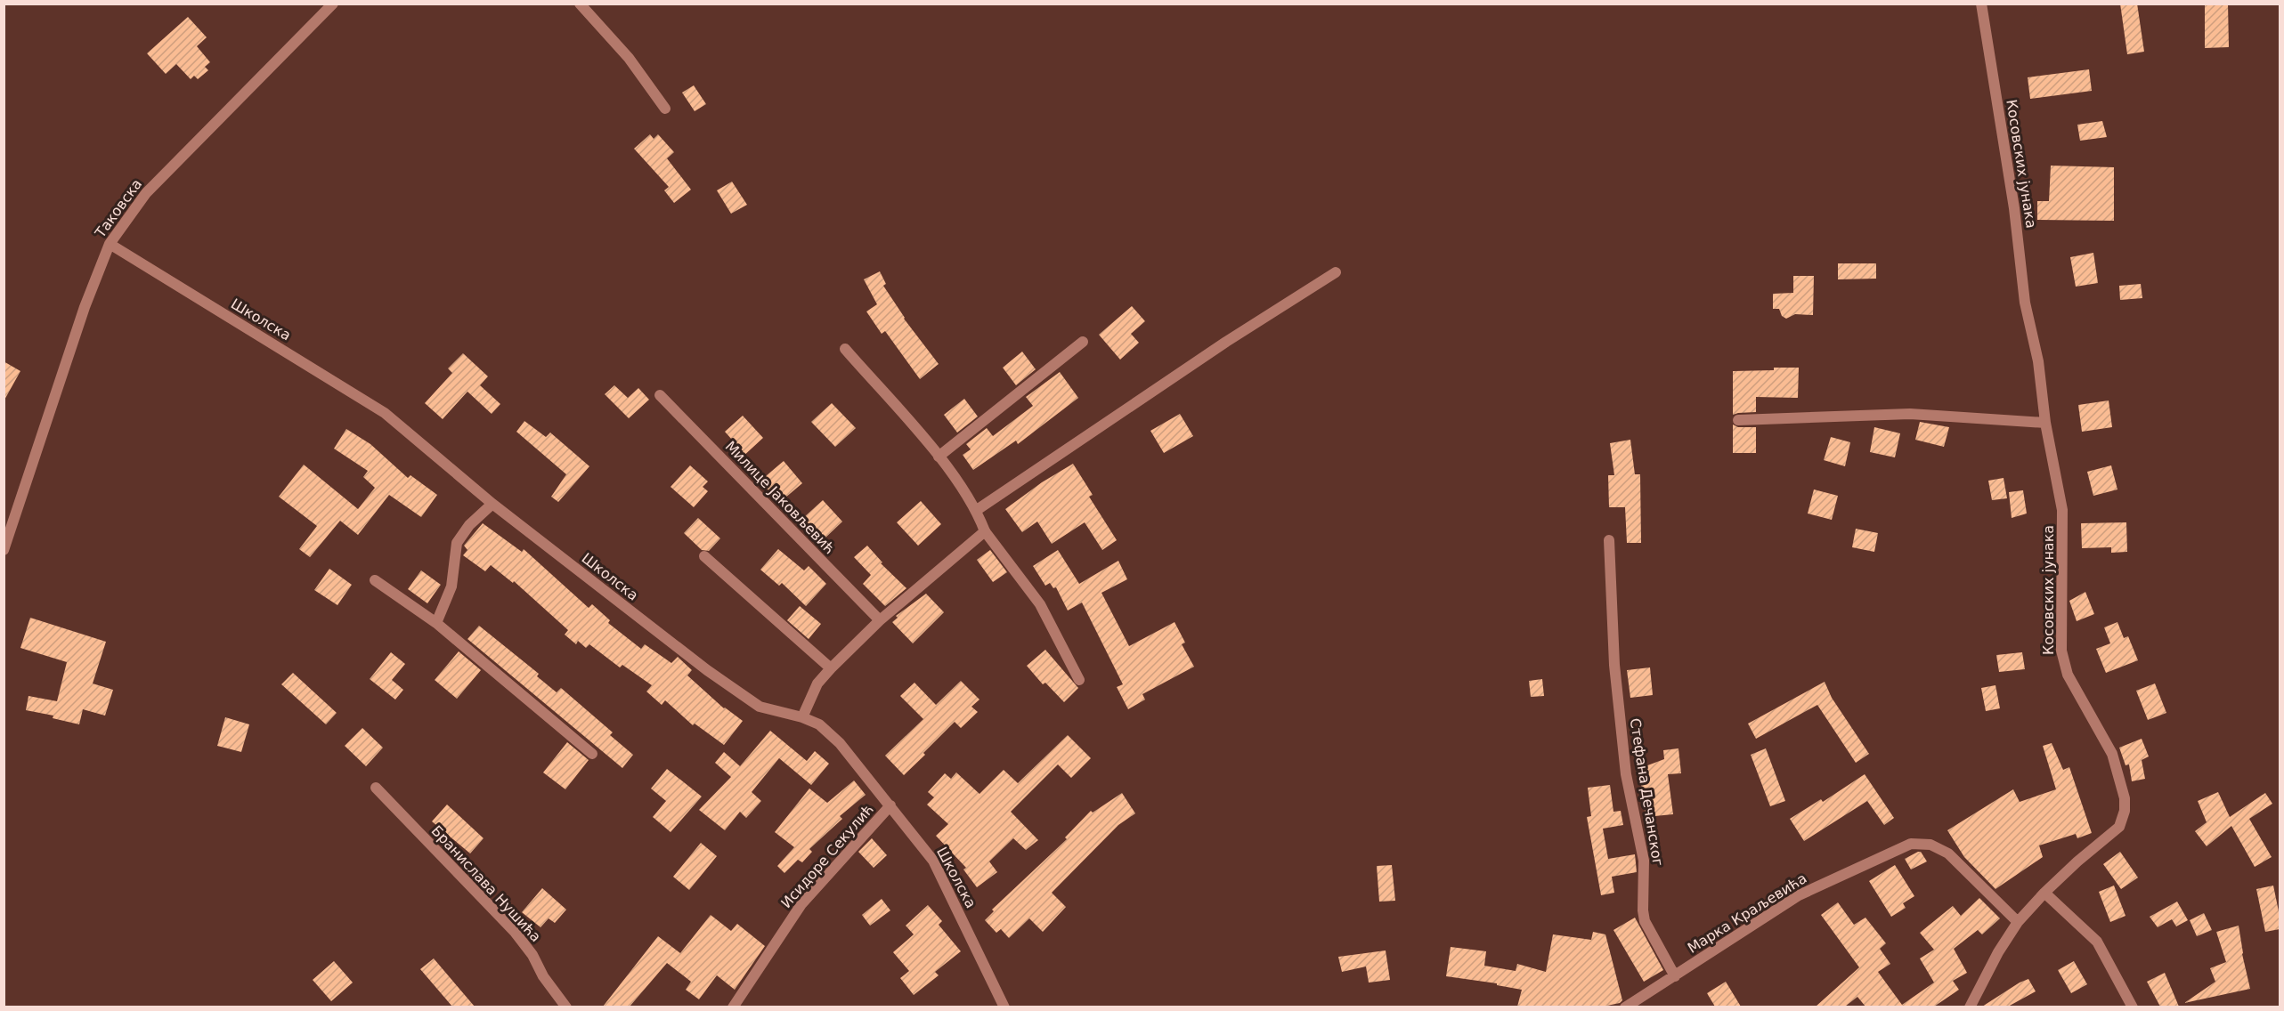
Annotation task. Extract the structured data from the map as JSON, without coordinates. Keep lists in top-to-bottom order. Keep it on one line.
{"streets":{"street":["Косовских јунака","Таковска","Школска","Милице Јаковљевић","Стефана Дечанског","Исидоре Секулић","Бранислава Нушића","Марка Краљевића"]},"crossings":[["Косовских јунака","Марка Краљевића"],["Таковска","Школска"],["Школска","Исидоре Секулић"],["Стефана Дечанског","Марка Краљевића"]]}
